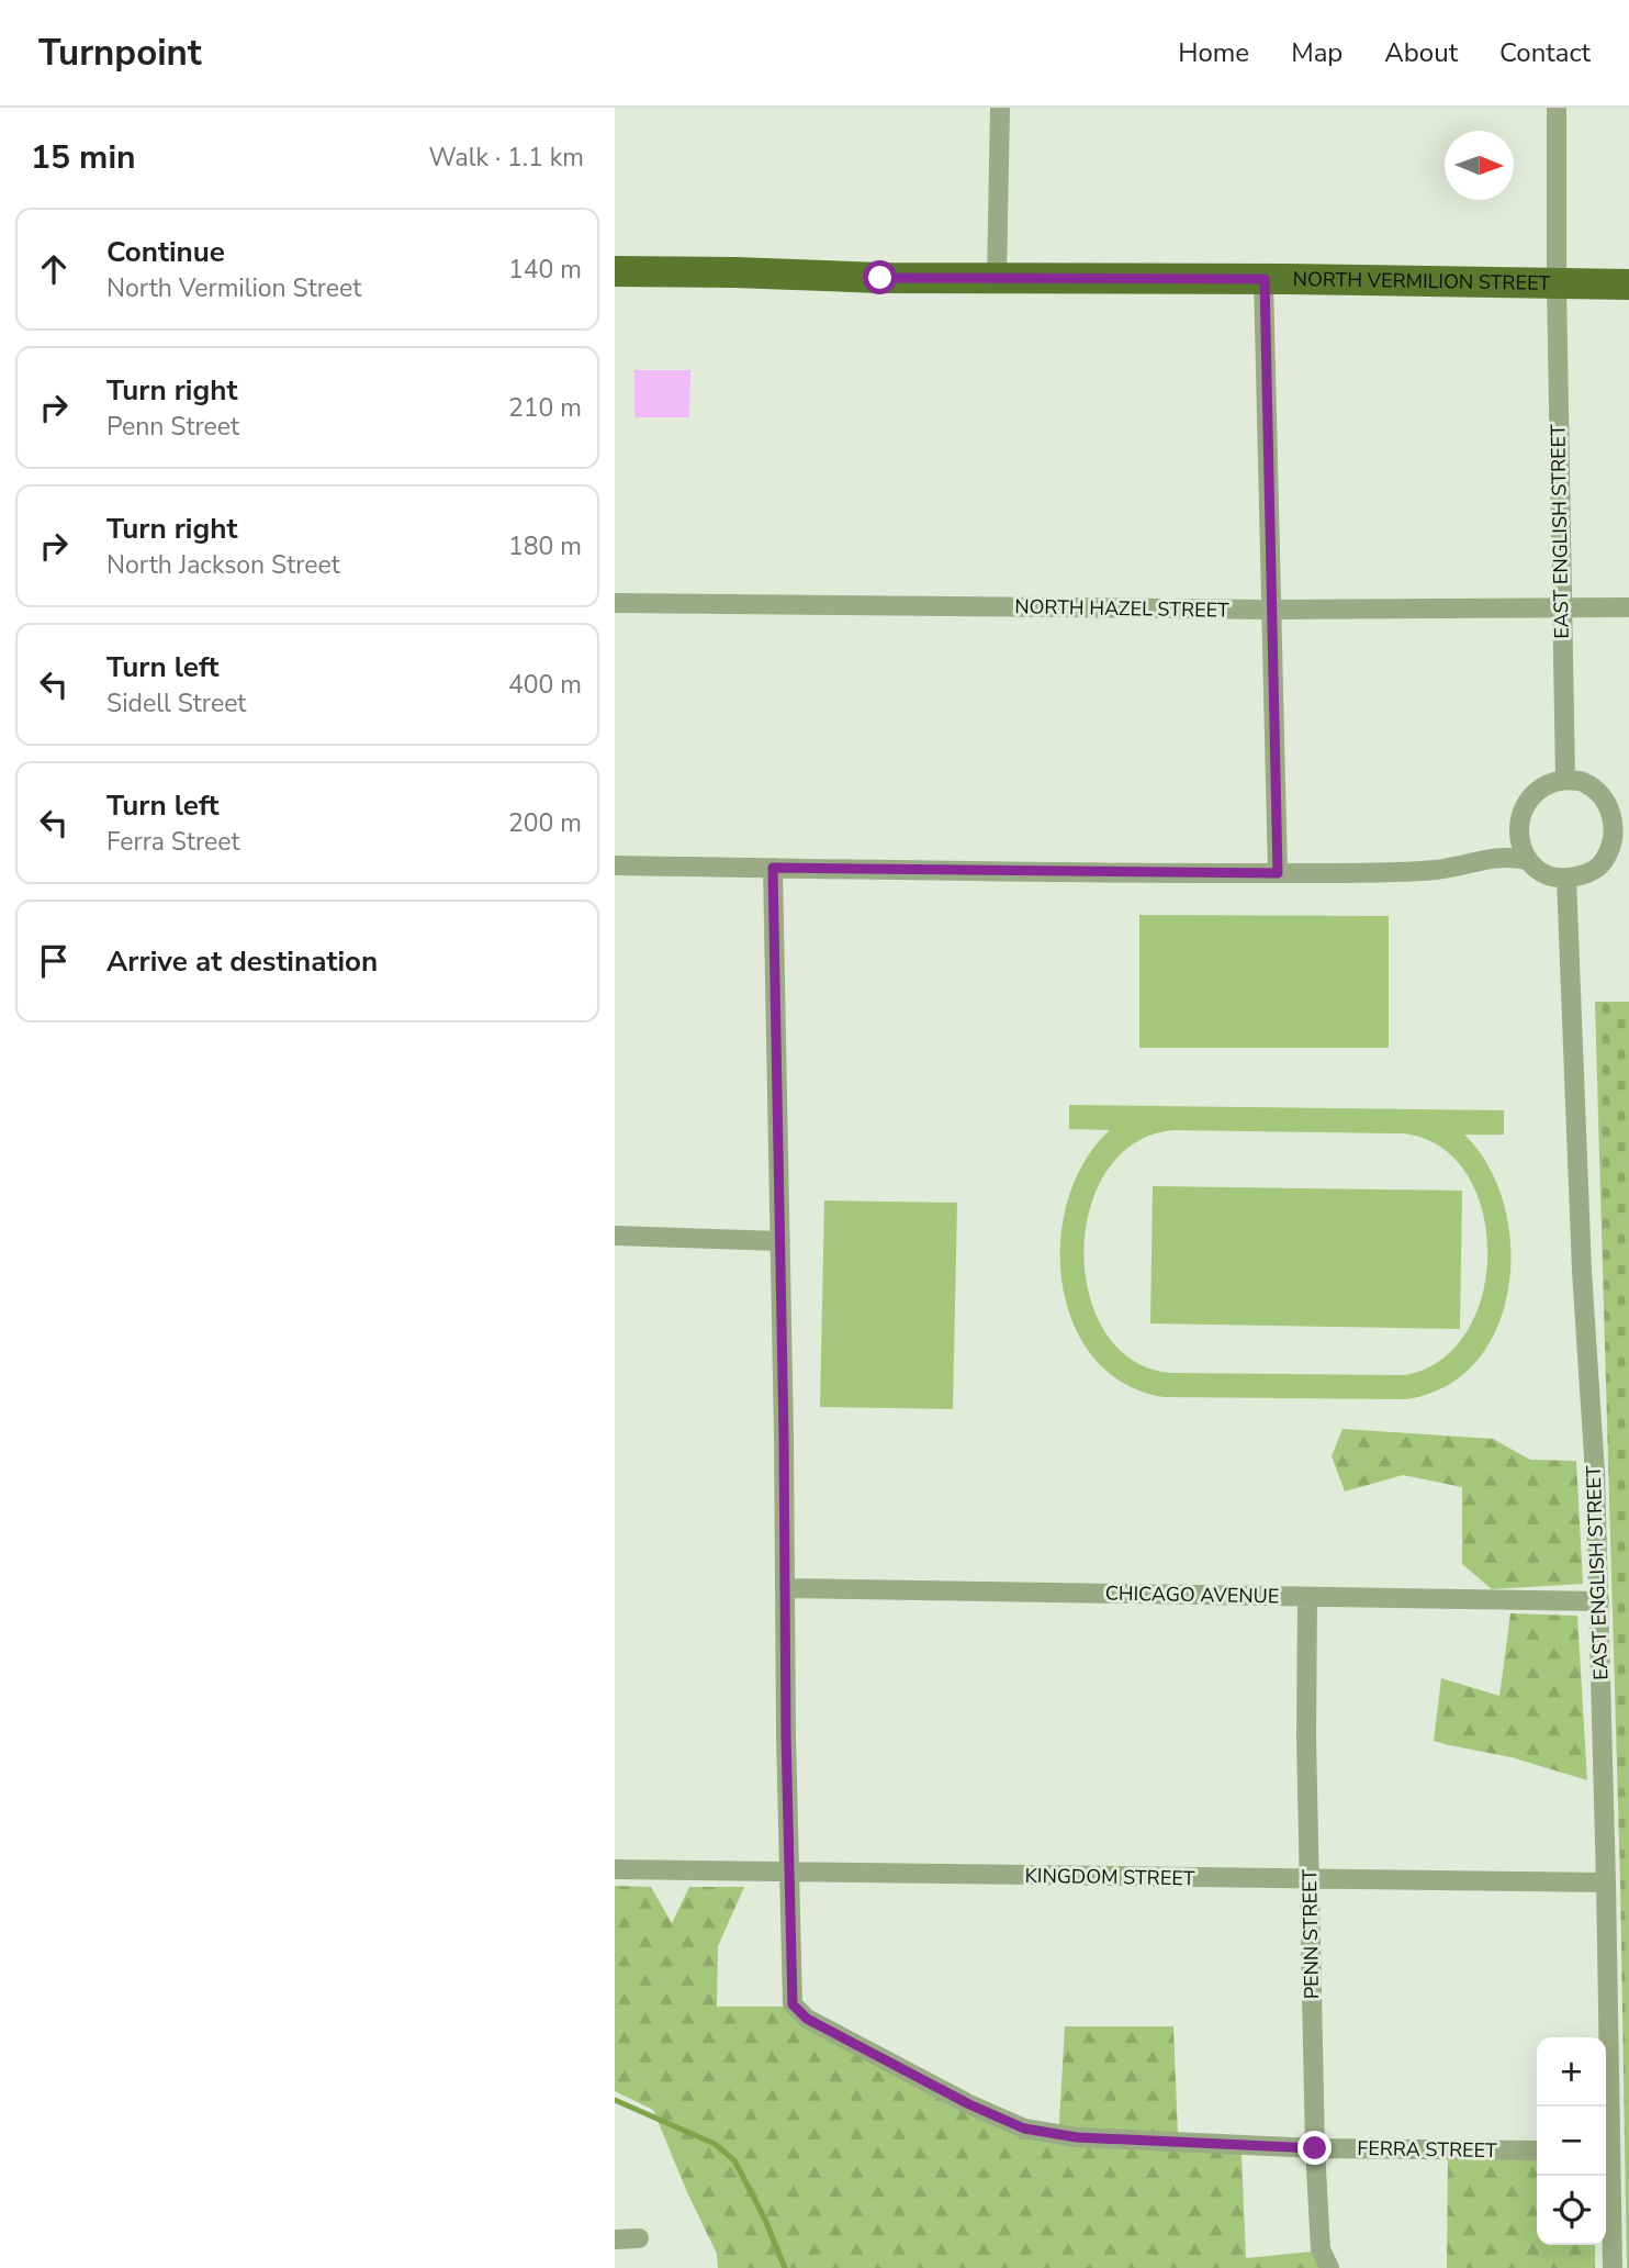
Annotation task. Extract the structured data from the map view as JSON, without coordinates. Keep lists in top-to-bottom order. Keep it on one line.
{"streets":{"main road":["NORTH VERMILION STREET"],"street":["EAST ENGLISH STREET","NORTH HAZEL STREET","CHICAGO AVENUE","KINGDOM STREET","PENN STREET","FERRA STREET"]},"crossings":[["NORTH VERMILION STREET","EAST ENGLISH STREET"],["EAST ENGLISH STREET","NORTH HAZEL STREET"],["EAST ENGLISH STREET","CHICAGO AVENUE"],["EAST ENGLISH STREET","KINGDOM STREET"],["CHICAGO AVENUE","PENN STREET"],["KINGDOM STREET","PENN STREET"],["KINGDOM STREET","FERRA STREET"],["PENN STREET","FERRA STREET"]],"north":"right","page":{"header":"Turnpoint","nav":["Home","Map","About","Contact"],"heading":["15 min","Walk · 1.1 km"],"list":[["Continue","North Vermilion Street","140 m"],["Turn right","Penn Street","210 m"],["Turn right","North Jackson Street","180 m"],["Turn left","Sidell Street","400 m"],["Turn left","Ferra Street","200 m"],"Arrive at destination"],"map_buttons":["+","−"]}}
